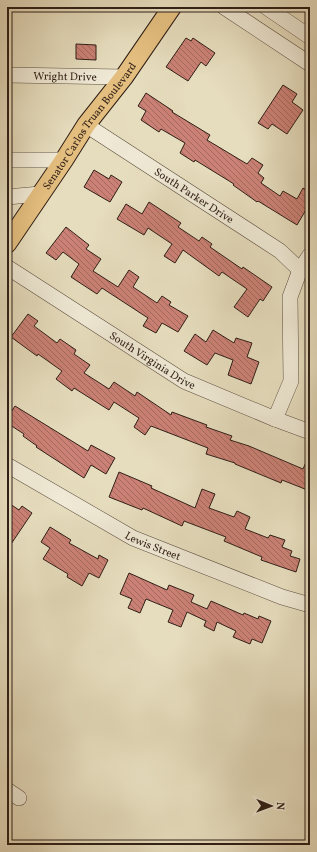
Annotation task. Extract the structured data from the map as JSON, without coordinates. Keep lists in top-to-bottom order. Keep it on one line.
{"streets":{"main road":["Senator Carlos Truan Boulevard"],"street":["Wright Drive","South Parker Drive","South Virginia Drive","Lewis Street"]},"crossings":[["Wright Drive","Senator Carlos Truan Boulevard"],["Senator Carlos Truan Boulevard","South Parker Drive"]],"north":"right"}
